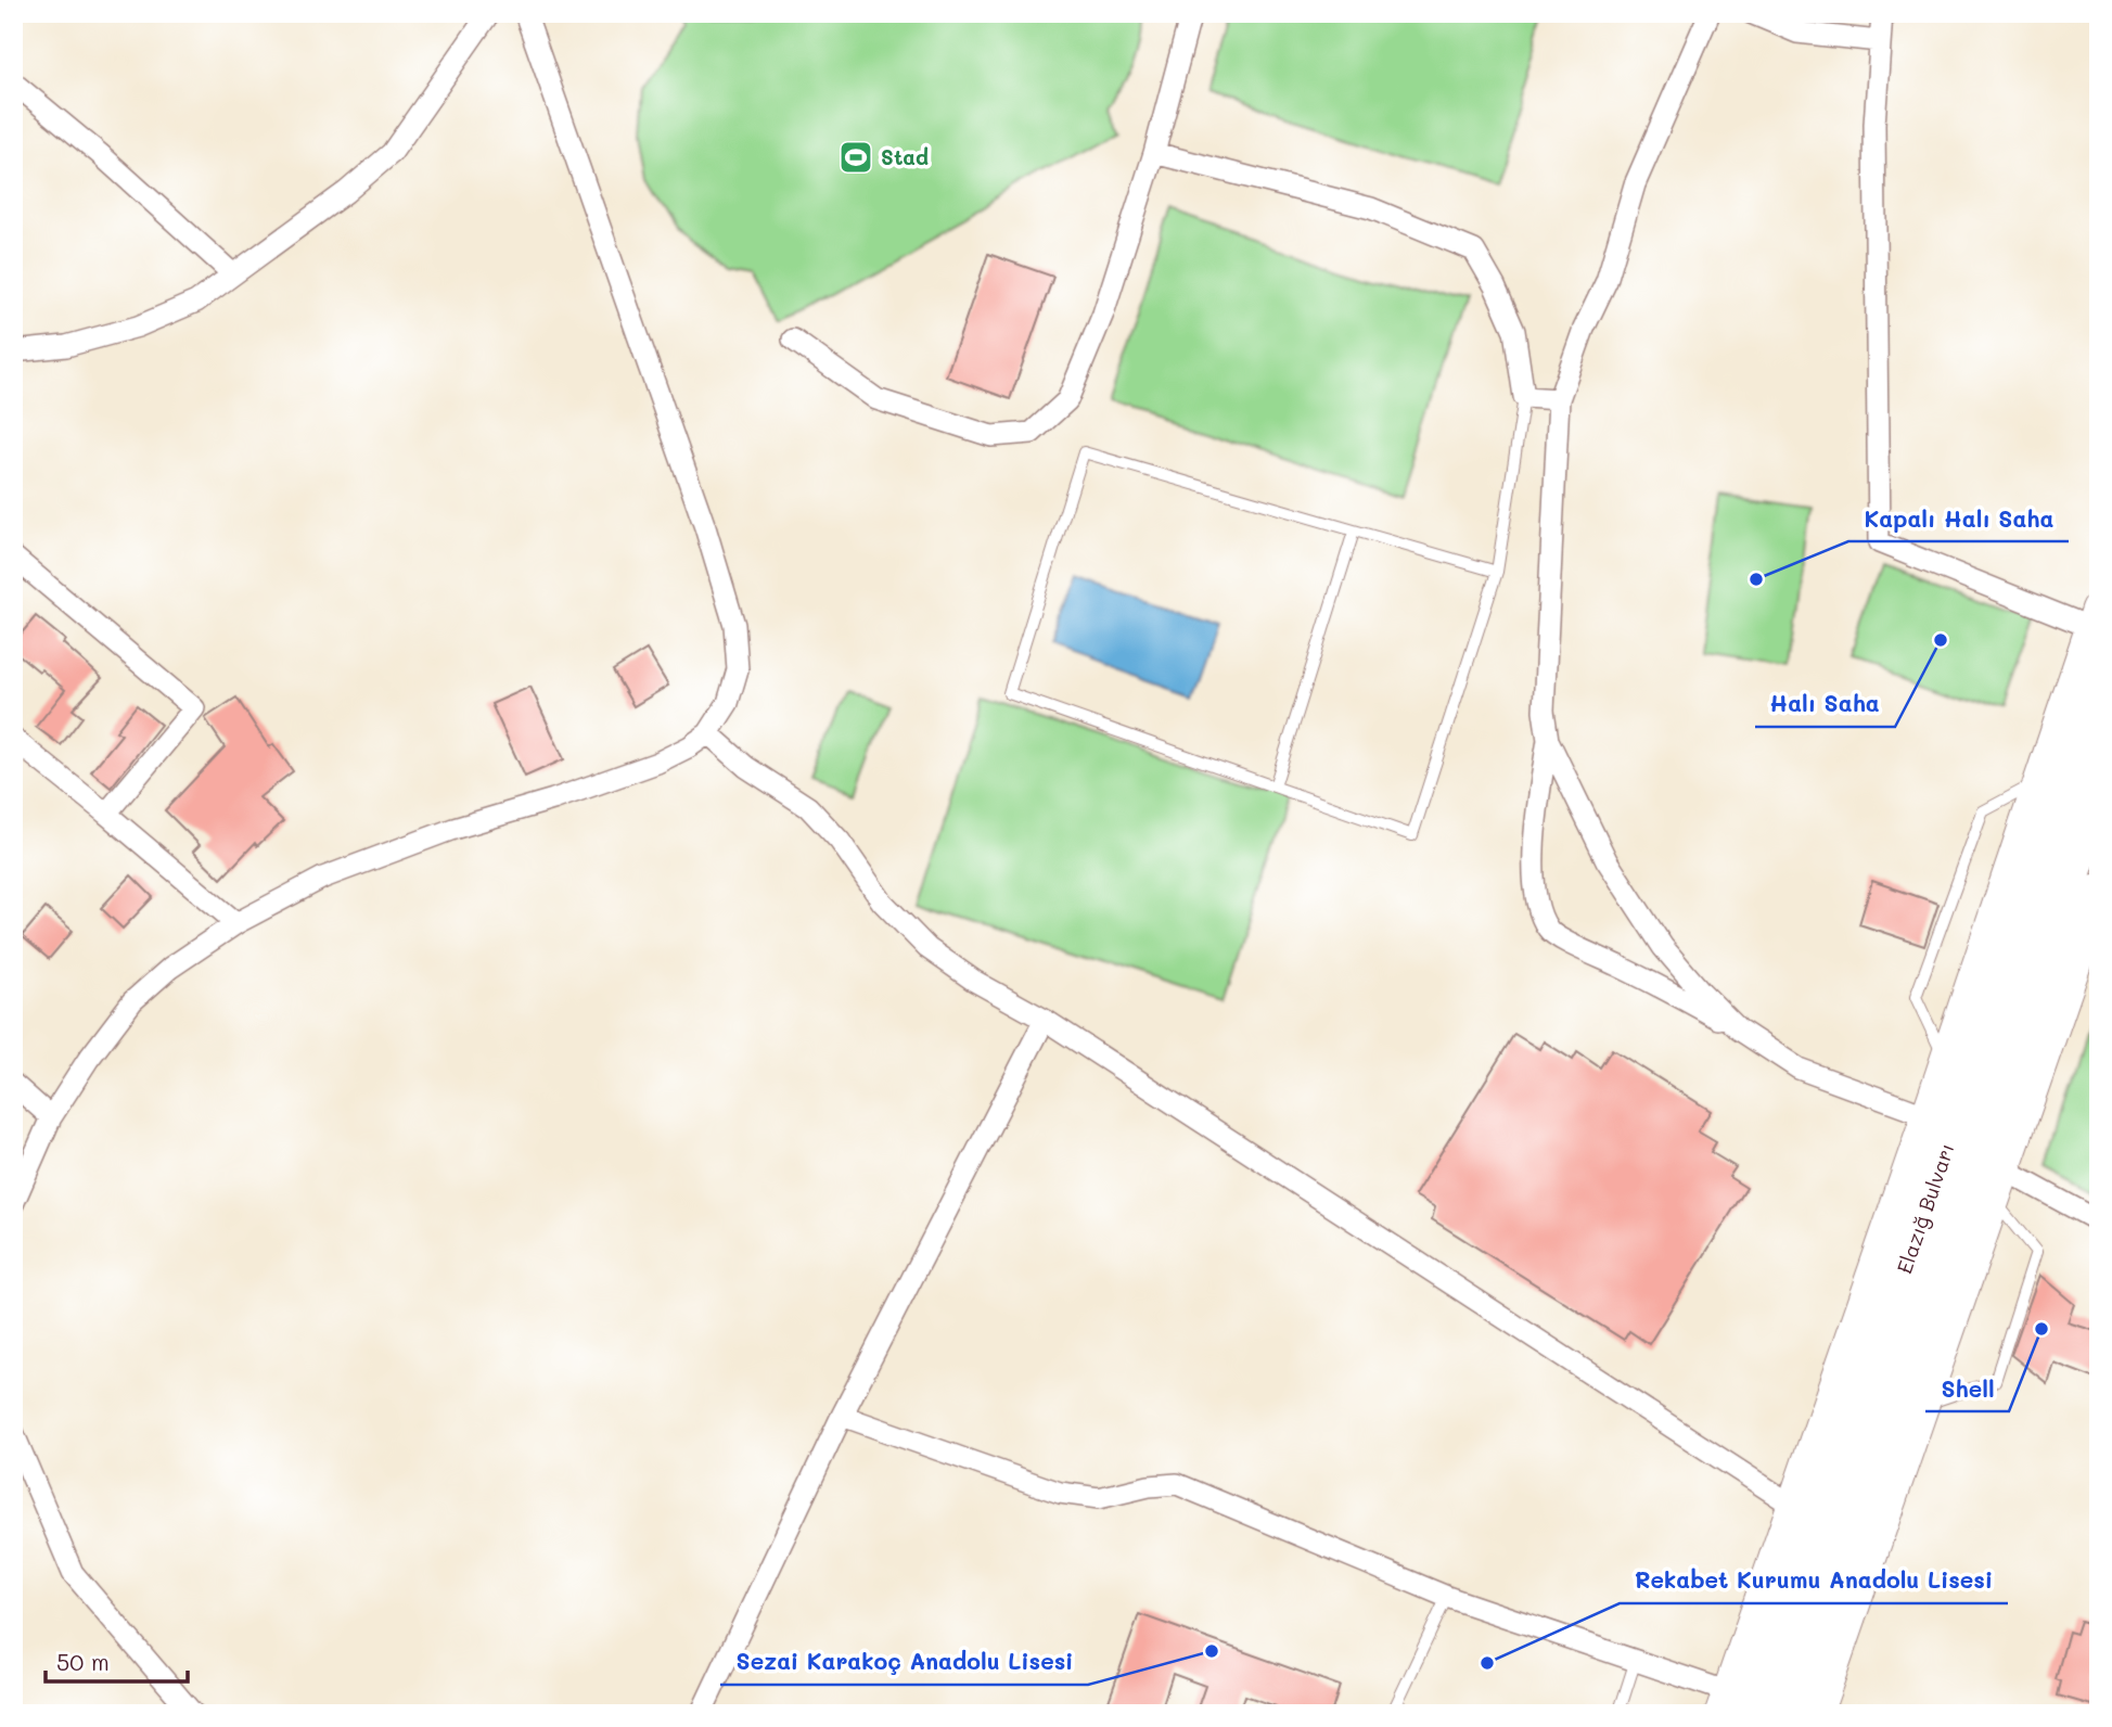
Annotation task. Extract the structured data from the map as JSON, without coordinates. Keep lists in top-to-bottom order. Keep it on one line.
{"streets":{"highway":["Elazığ Bulvarı"]},"places":{"sports":["Stad"],"other":["Kapalı Halı Saha","Halı Saha","Shell","Sezai Karakoç Anadolu Lisesi","Rekabet Kurumu Anadolu Lisesi"]},"scale_bar":"50 m"}
